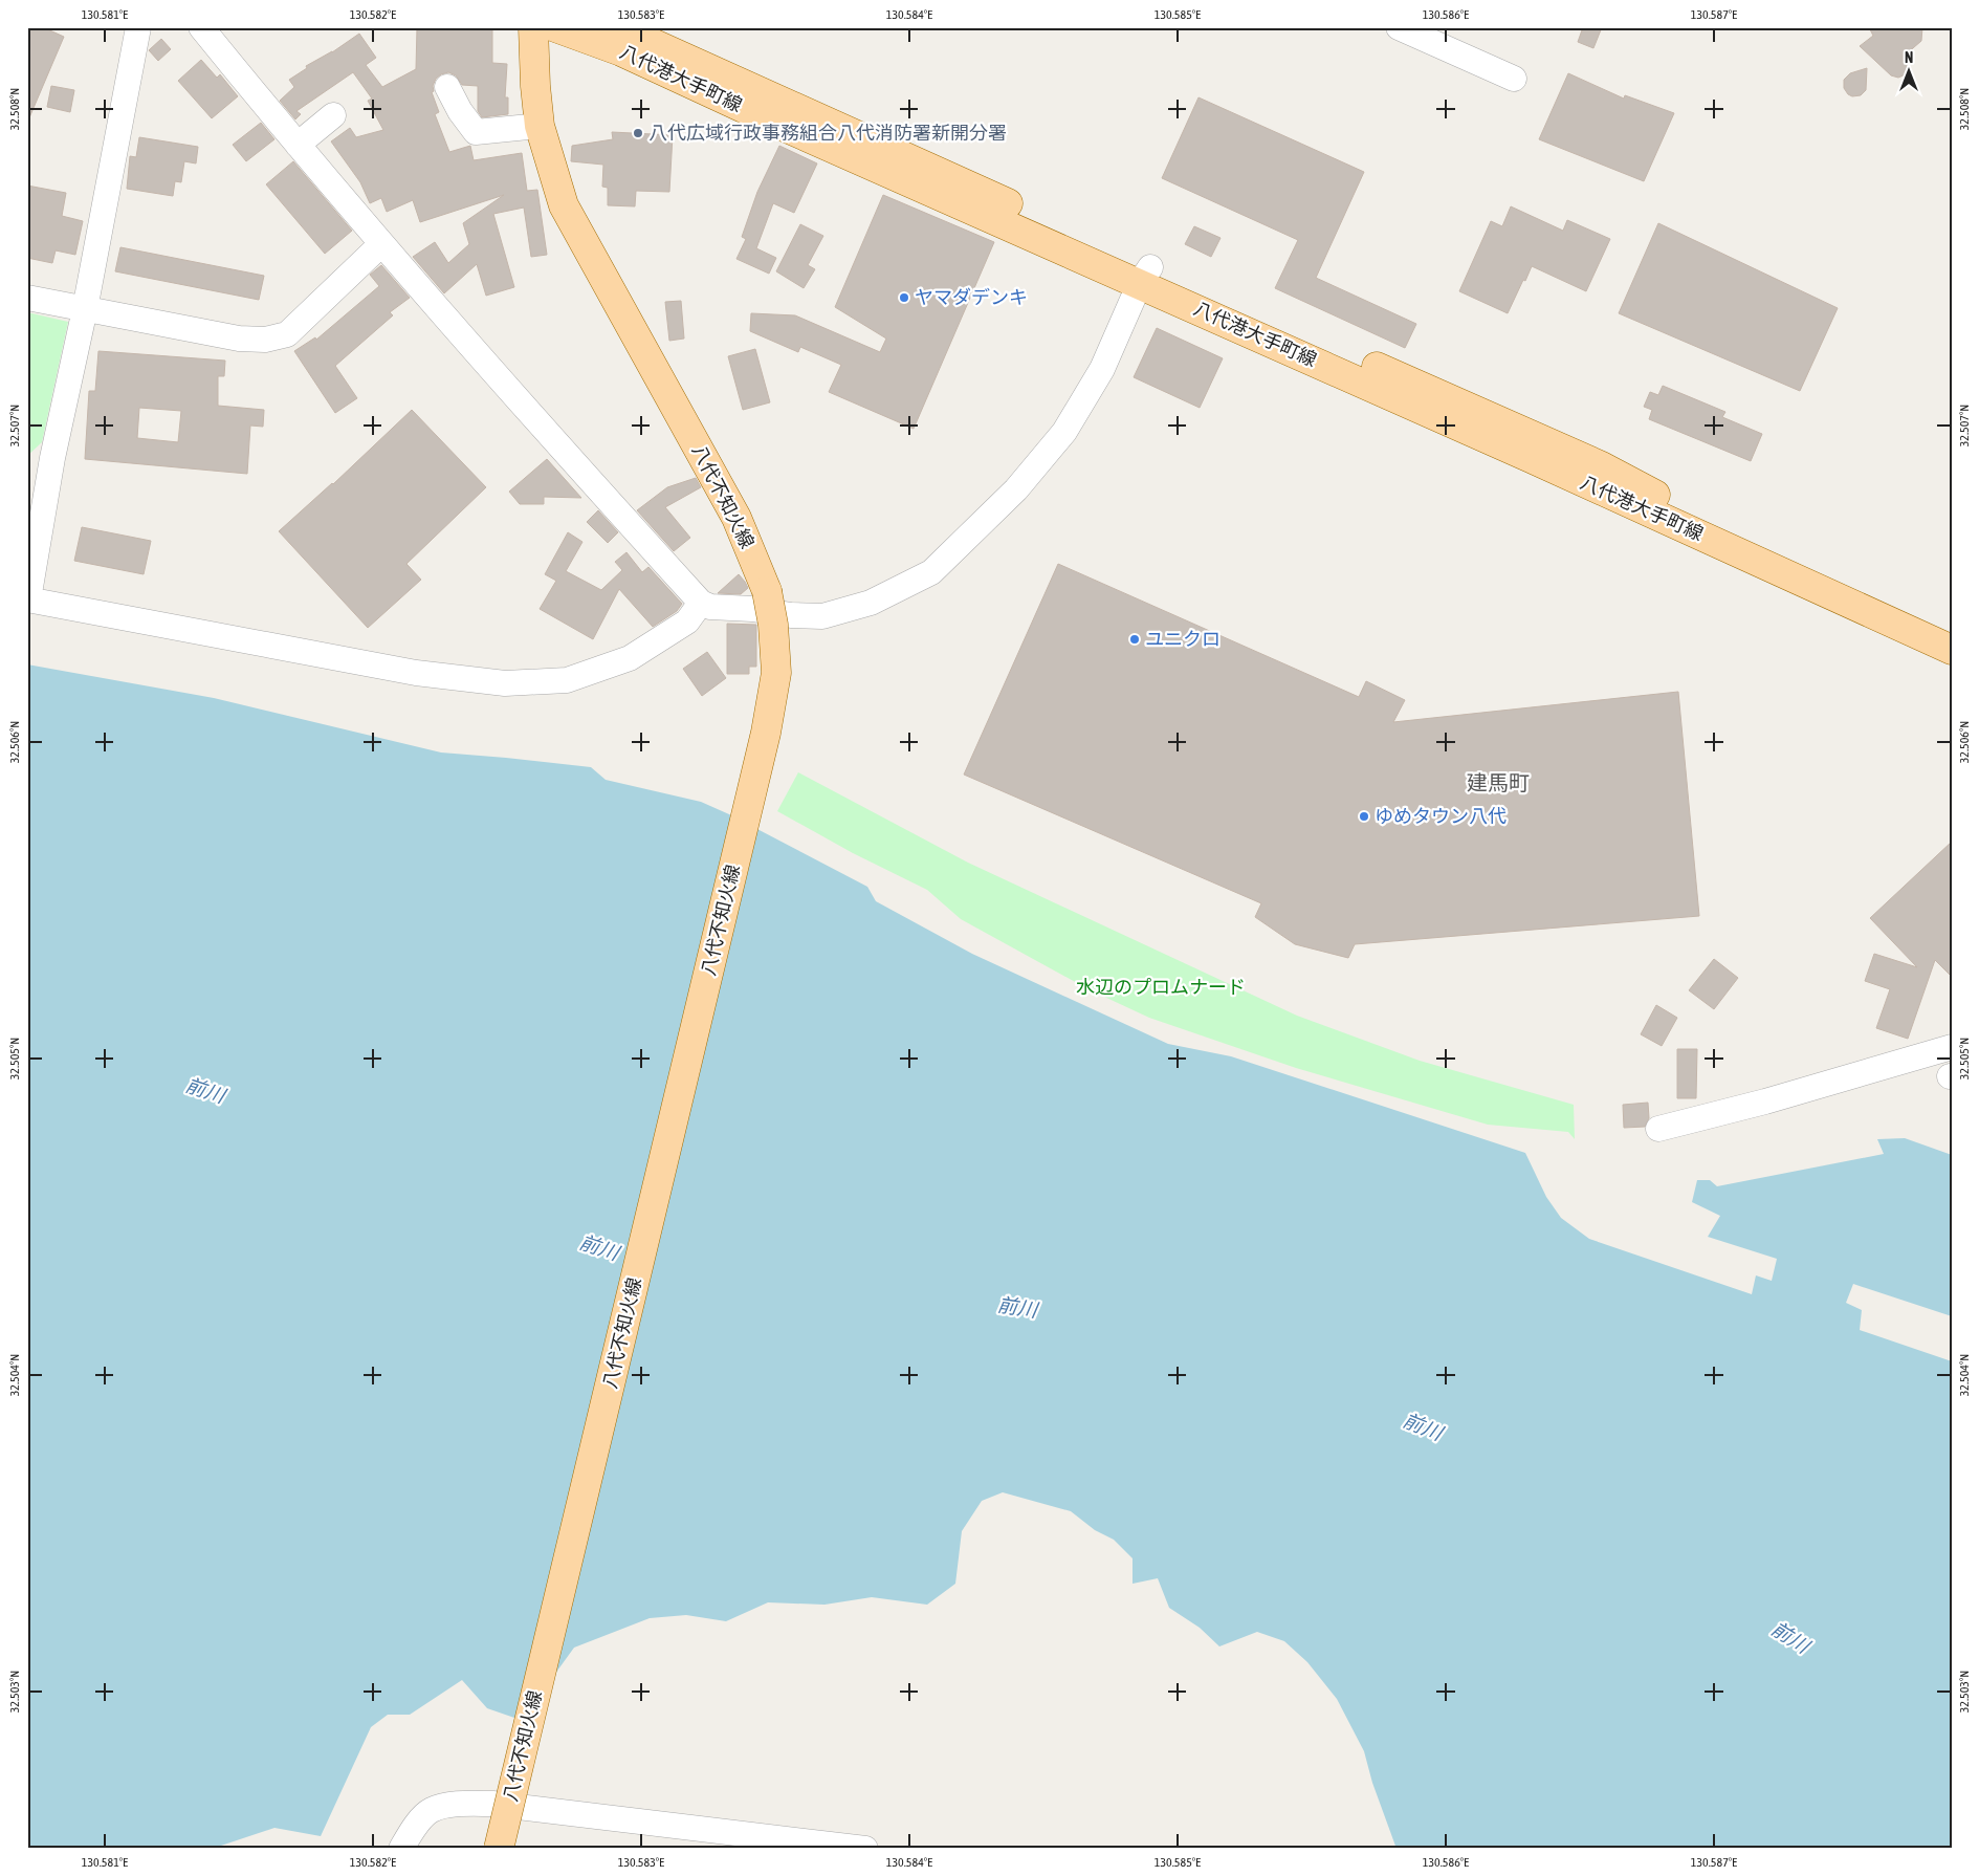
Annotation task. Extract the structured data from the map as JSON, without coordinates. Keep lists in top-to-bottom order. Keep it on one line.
{"streets":{"main road":["八代港大手町線","八代不知火線"]},"districts":["建馬町"],"water":["前川"],"parks":["水辺のプロムナード"],"places":["八代広域行政事務組合八代消防署新開分署","ヤマダデンキ","ユニクロ","ゆめタウン八代"],"north":"top","coordinates":["130.581°E","130.582°E","130.583°E","130.584°E","130.585°E","130.586°E","130.587°E","32.508°N","32.507°N","32.506°N","32.505°N","32.504°N","32.503°N"]}
